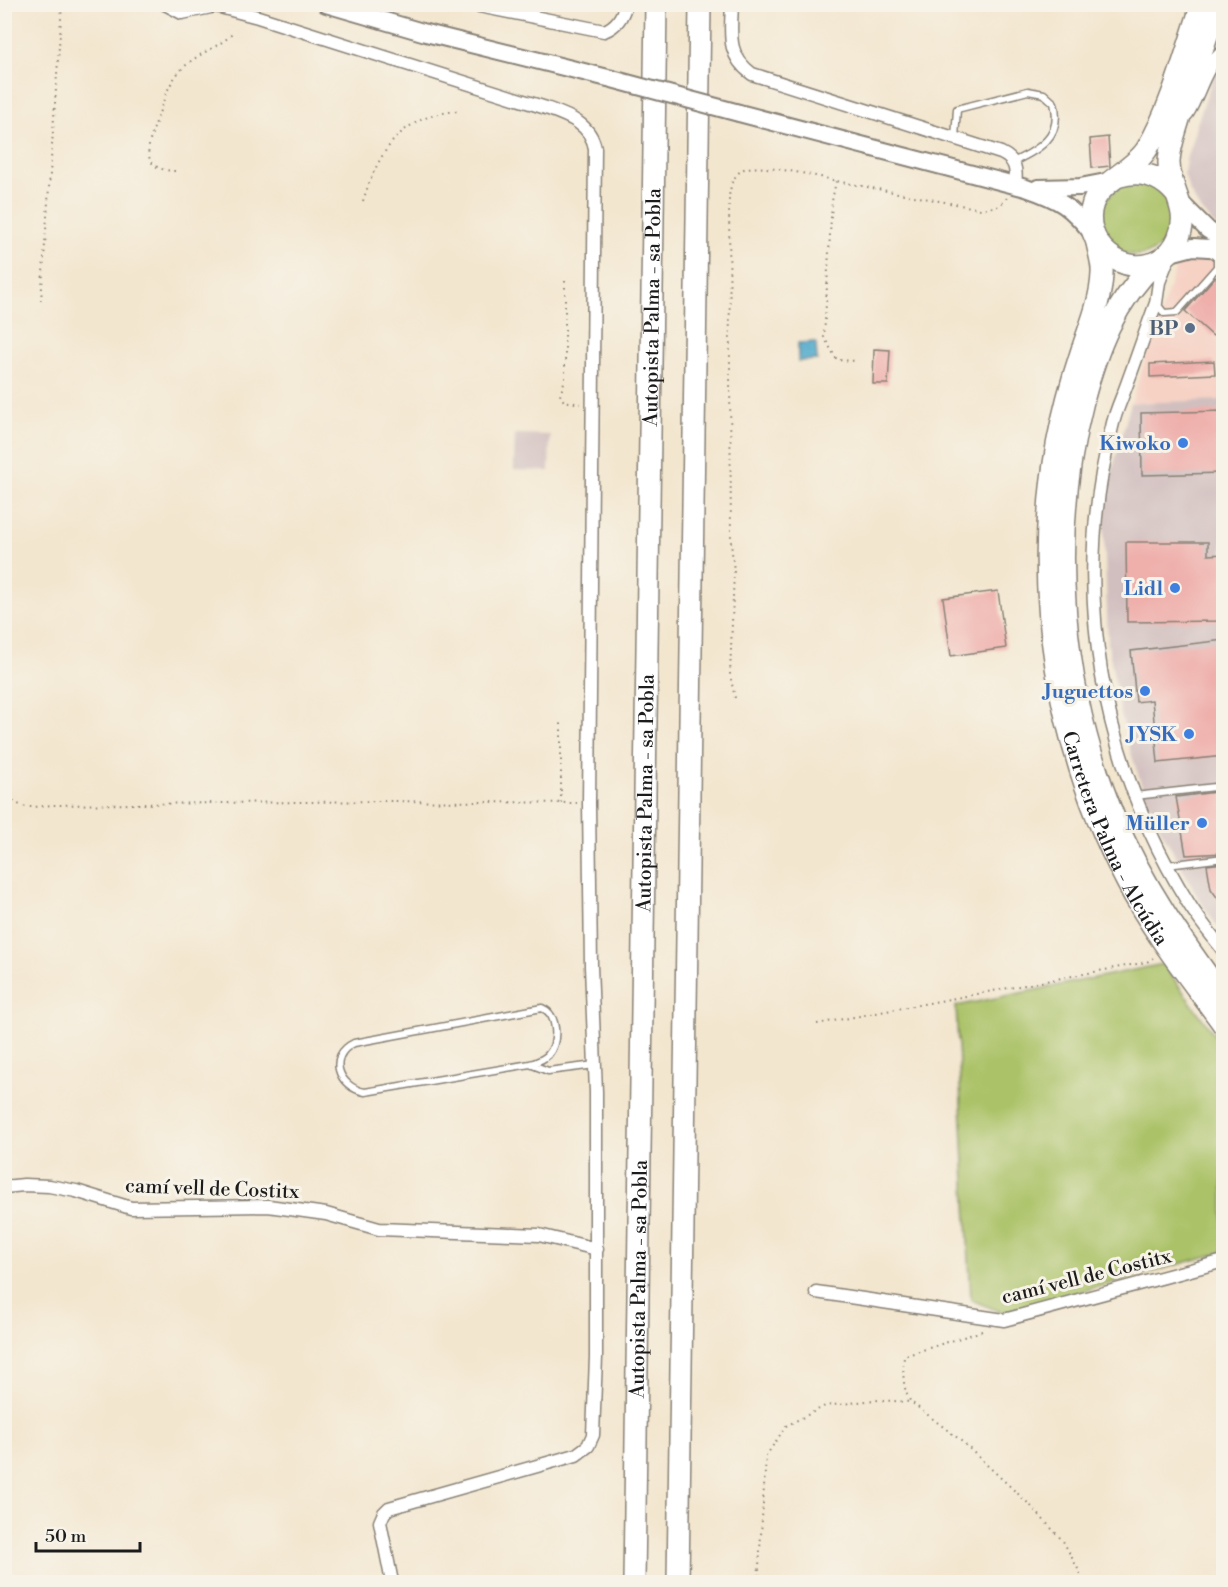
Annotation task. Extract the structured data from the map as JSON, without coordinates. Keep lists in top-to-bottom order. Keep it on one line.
{"streets":{"highway":["Autopista Palma - sa Pobla","Carretera Palma - Alcúdia"],"street":["camí vell de Costitx"]},"places":["BP","Kiwoko","Lidl","Juguettos","JYSK","Müller"],"scale_bar":"50 m"}
